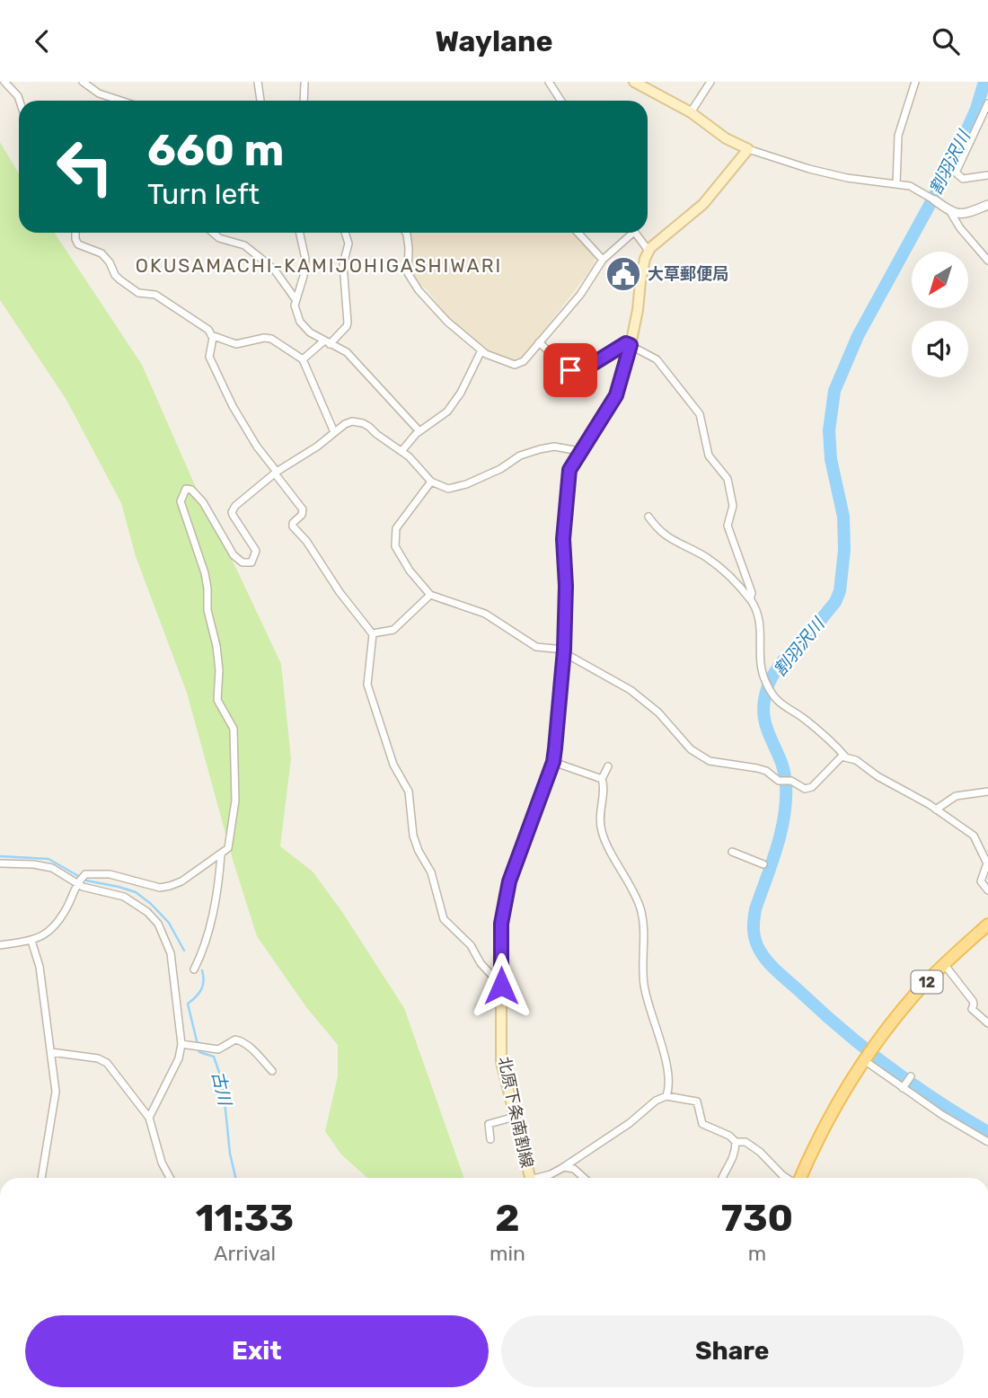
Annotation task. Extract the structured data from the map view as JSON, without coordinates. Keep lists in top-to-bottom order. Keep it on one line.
{"streets":{"main road":["12","北原下条南割線"]},"districts":["OKUSAMACHI-KAMIJOHIGASHIWARI"],"water":["割羽沢川","古川"],"places":{"public building":["大草郵便局"]},"north":"bottom left","page":{"header":"Waylane","turn":["660 m","Turn left"],"eta":["11:33","Arrival","2","min","730","m"],"buttons":["Exit","Share"]}}
